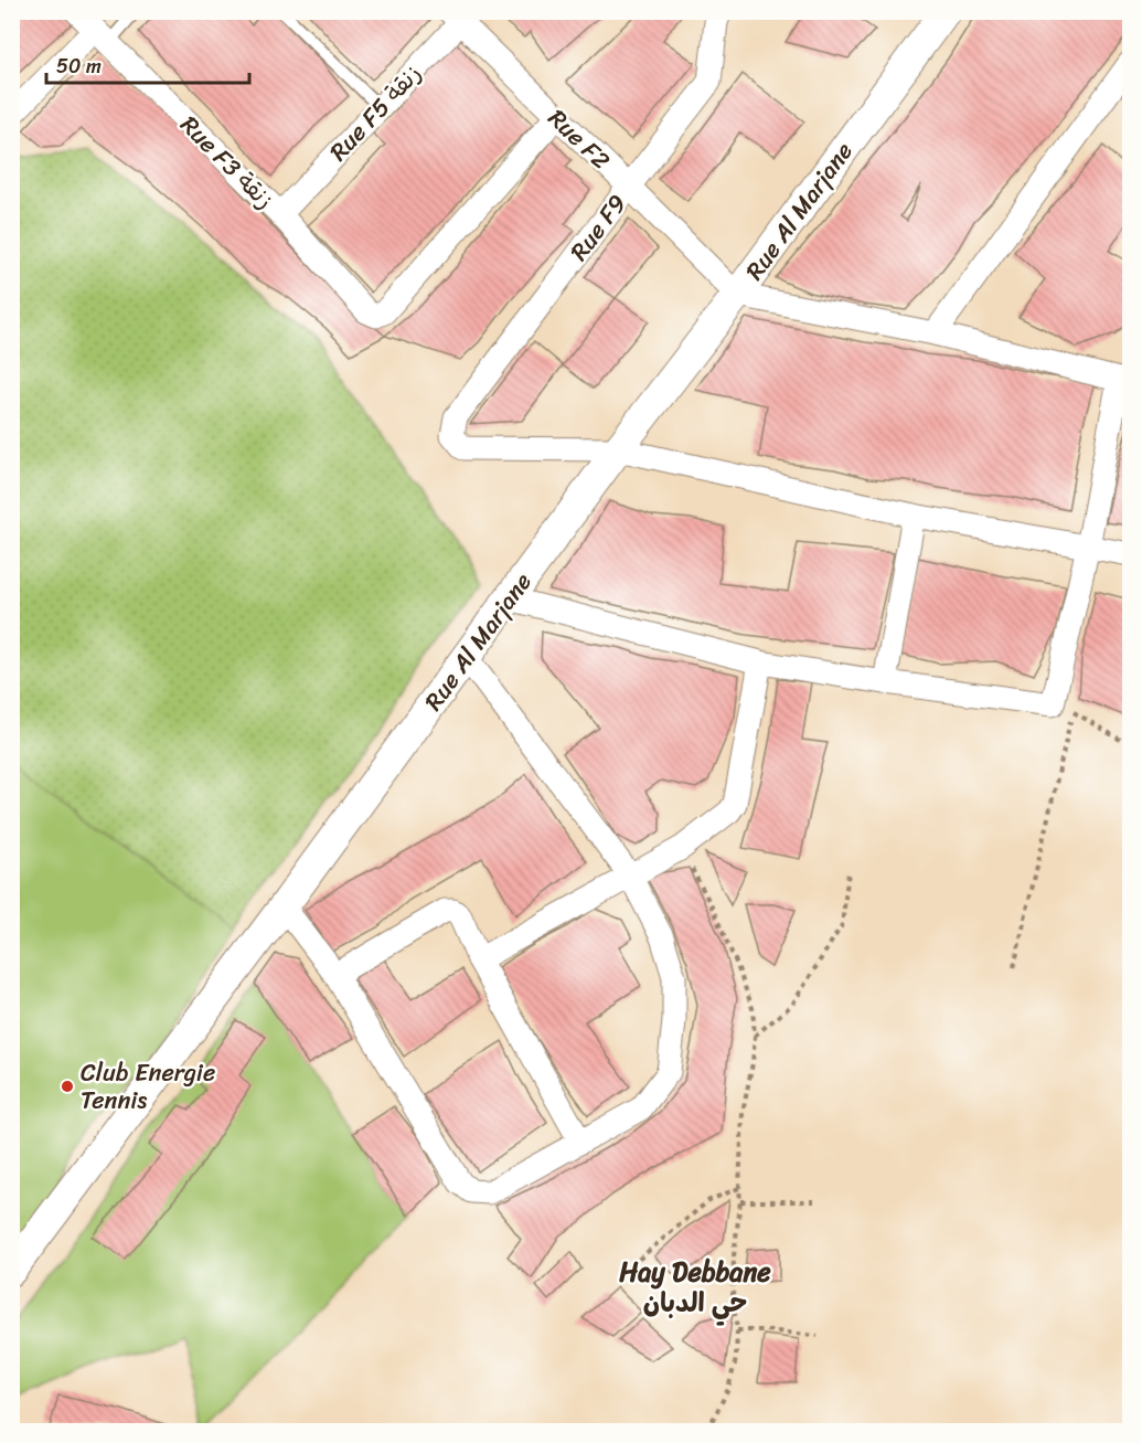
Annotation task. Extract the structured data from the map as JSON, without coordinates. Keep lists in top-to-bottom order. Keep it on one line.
{"streets":{"street":["Rue F5 زنقة","Rue F2","Rue F3 زنقة","Rue Al Marjane","Rue F9"]},"crossings":[["Rue F5 زنقة","Rue F2"],["Rue F5 زنقة","Rue F3 زنقة"],["Rue F2","Rue F3 زنقة"],["Rue F2","Rue Al Marjane"],["Rue F2","Rue F9"],["Rue Al Marjane","Rue F9"]],"districts":["Hay Debbane حي الدبان"],"places":["Club Energie Tennis"],"scale_bar":"50 m"}
